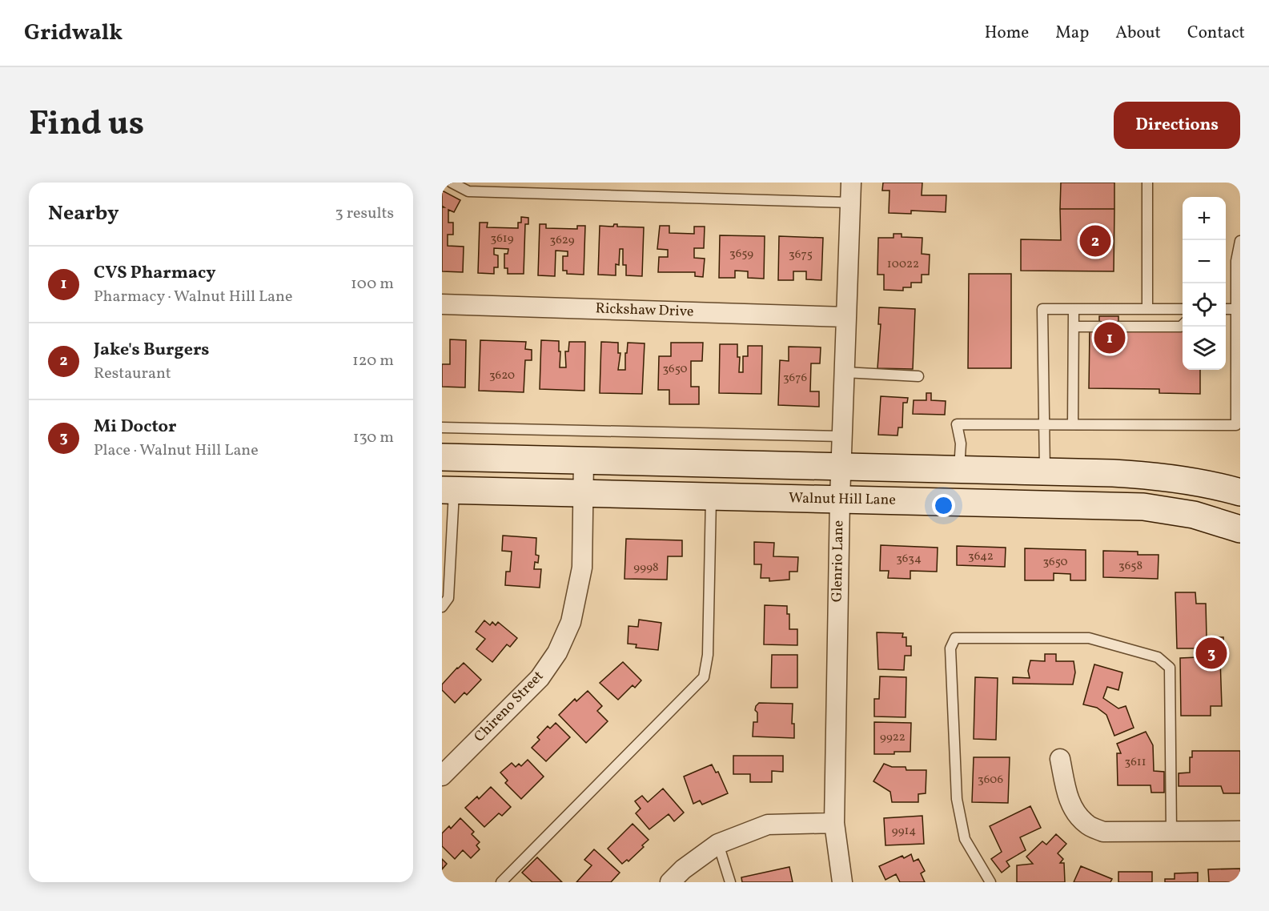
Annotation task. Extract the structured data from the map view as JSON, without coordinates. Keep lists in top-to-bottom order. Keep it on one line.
{"streets":{"main road":["Walnut Hill Lane"],"street":["Rickshaw Drive","Glenrio Lane","Chireno Street"]},"crossings":[["Rickshaw Drive","Glenrio Lane"],["Walnut Hill Lane","Glenrio Lane"],["Walnut Hill Lane","Chireno Street"]],"house_numbers":["3619","3629","3659","3675","10022","3650","3620","3676","3642","3634","3650","3658","9998","9922","3611","3606","9914"],"page":{"header":"Gridwalk","nav":["Home","Map","About","Contact"],"title":"Find us","buttons":"Directions","heading":["Nearby","3 results"],"map_buttons":["+","−"],"pins":["2","1","3"],"list":[{"mark":"1","name":"CVS Pharmacy","note":"Pharmacy · Walnut Hill Lane","value":"100 m"},{"mark":"2","name":"Jake's Burgers","note":"Restaurant","value":"120 m"},{"mark":"3","name":"Mi Doctor","note":"Place · Walnut Hill Lane","value":"130 m"}]}}
